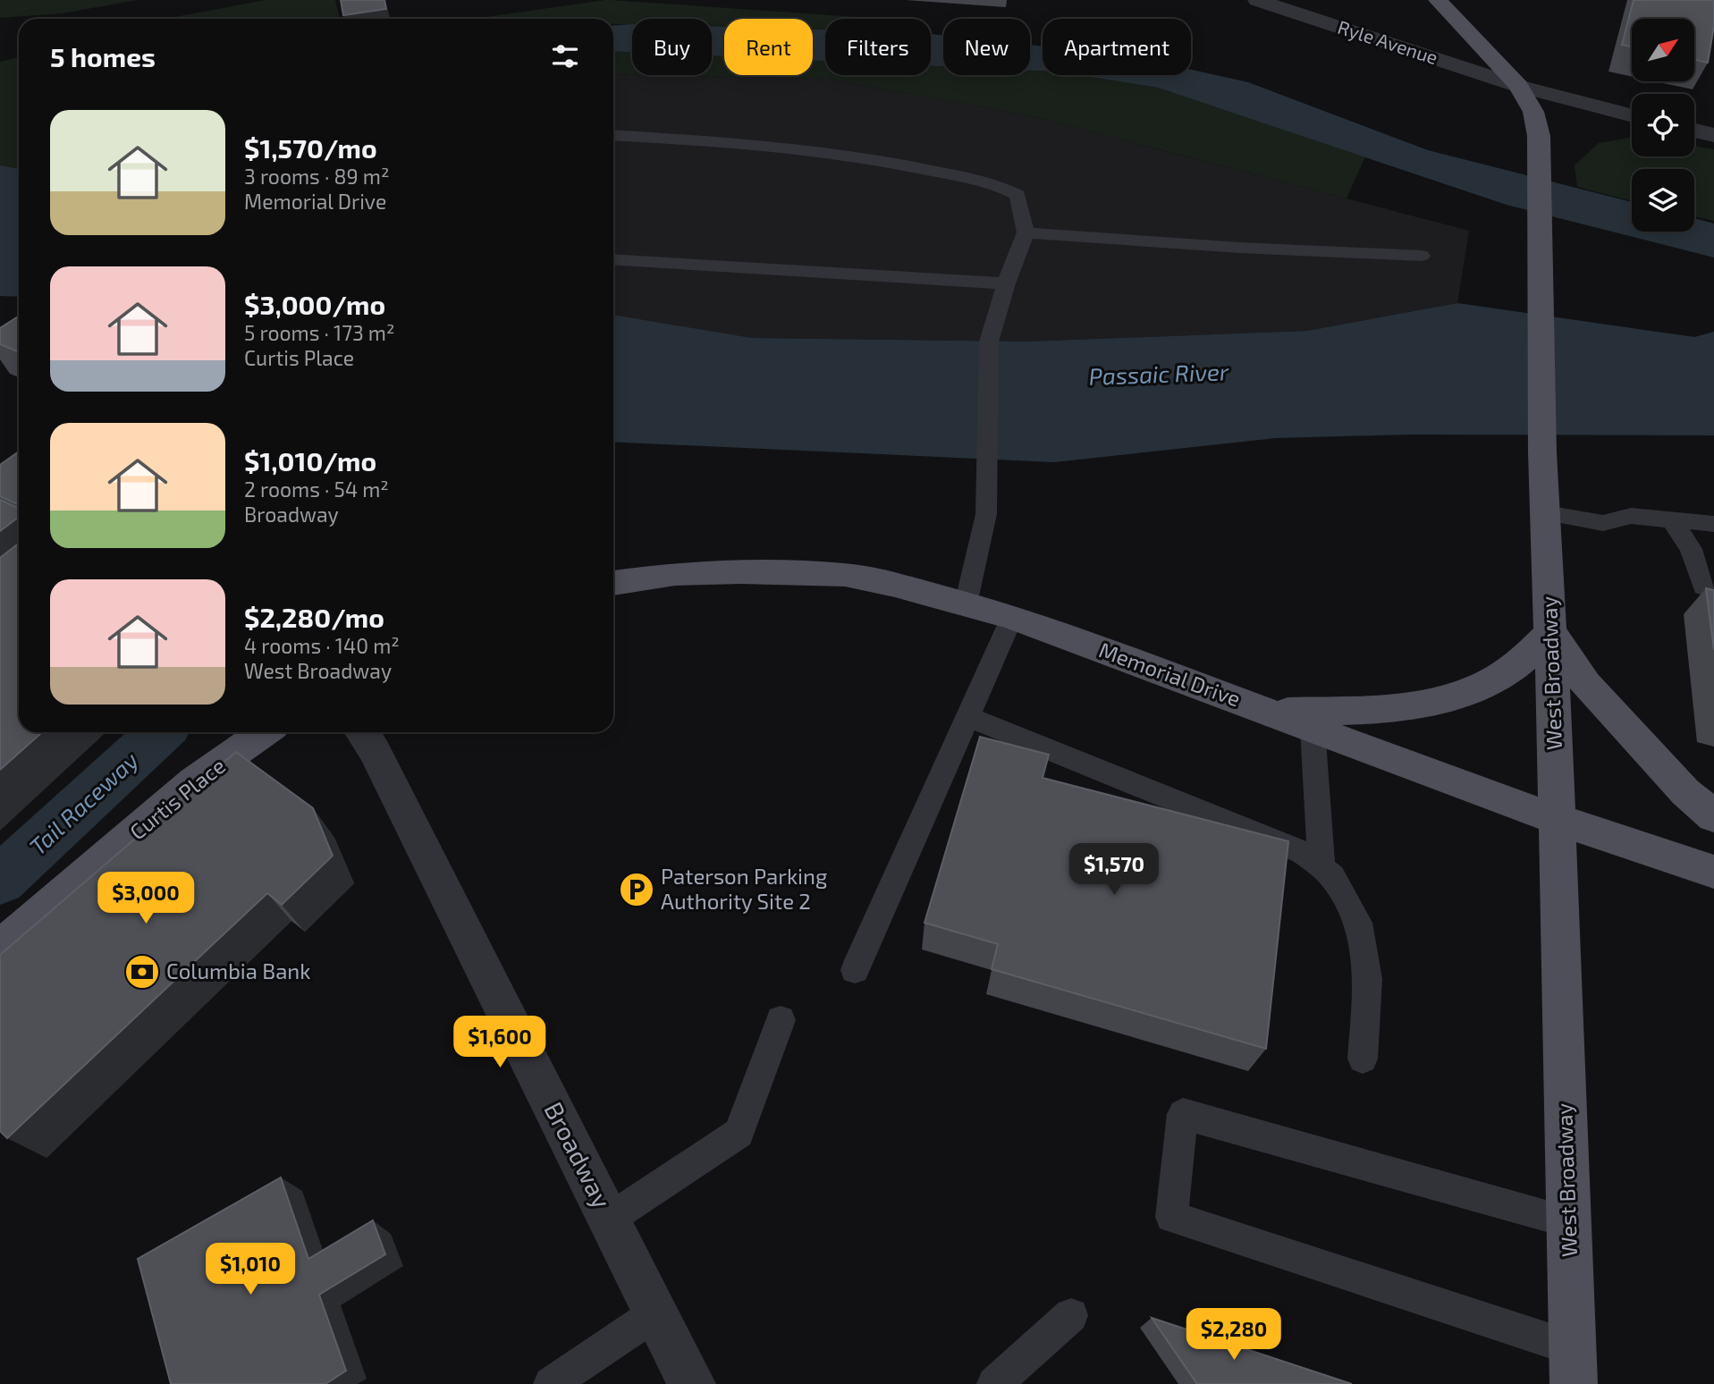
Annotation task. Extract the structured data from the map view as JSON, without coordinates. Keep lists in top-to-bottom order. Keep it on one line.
{"streets":{"main road":["West Broadway","Memorial Drive","Curtis Place"],"street":["Ryle Avenue","Broadway"]},"crossings":[["Ryle Avenue","West Broadway"],["West Broadway","Memorial Drive"]],"water":["Passaic River","Tail Raceway"],"places":{"parking":["Paterson Parking Authority Site 2"],"bank":["Columbia Bank"]},"north":"top right","page":{"chip":["Buy","Rent","Filters","New","Apartment"],"heading":"5 homes","list":[{"name":"$1,570/mo","note":"3 rooms · 89 m² · Memorial Drive"},{"name":"$3,000/mo","note":"5 rooms · 173 m² · Curtis Place"},{"name":"$1,010/mo","note":"2 rooms · 54 m² · Broadway"},{"name":"$2,280/mo","note":"4 rooms · 140 m² · West Broadway"}],"price":["$1,570","$3,000","$1,600","$1,010","$2,280"]}}
